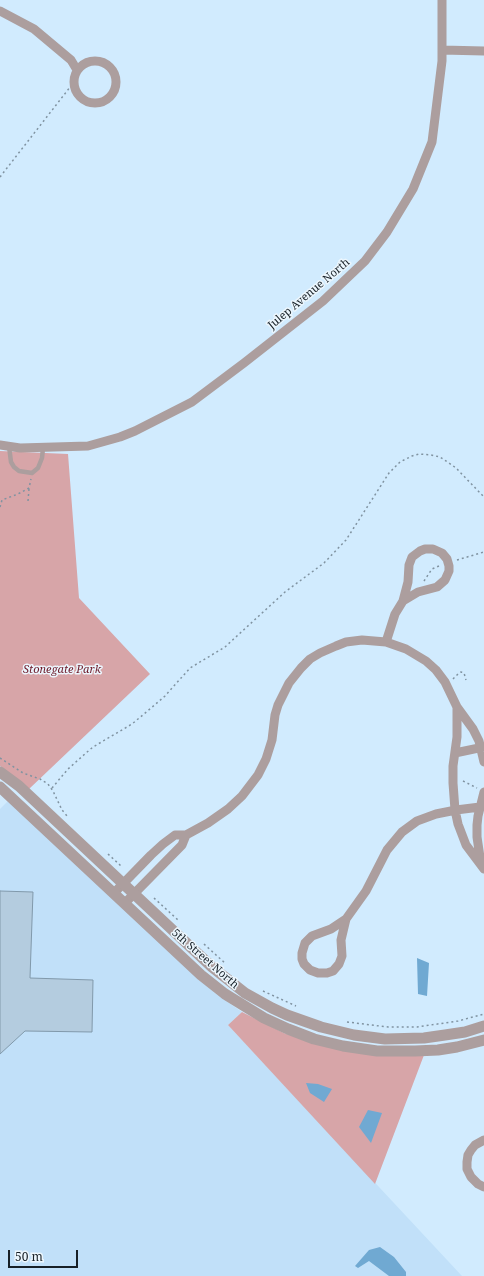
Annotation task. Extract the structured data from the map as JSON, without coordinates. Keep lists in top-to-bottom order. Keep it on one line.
{"streets":{"street":["Julep Avenue North","5th Street North"]},"parks":["Stonegate Park"],"scale_bar":"50 m"}
